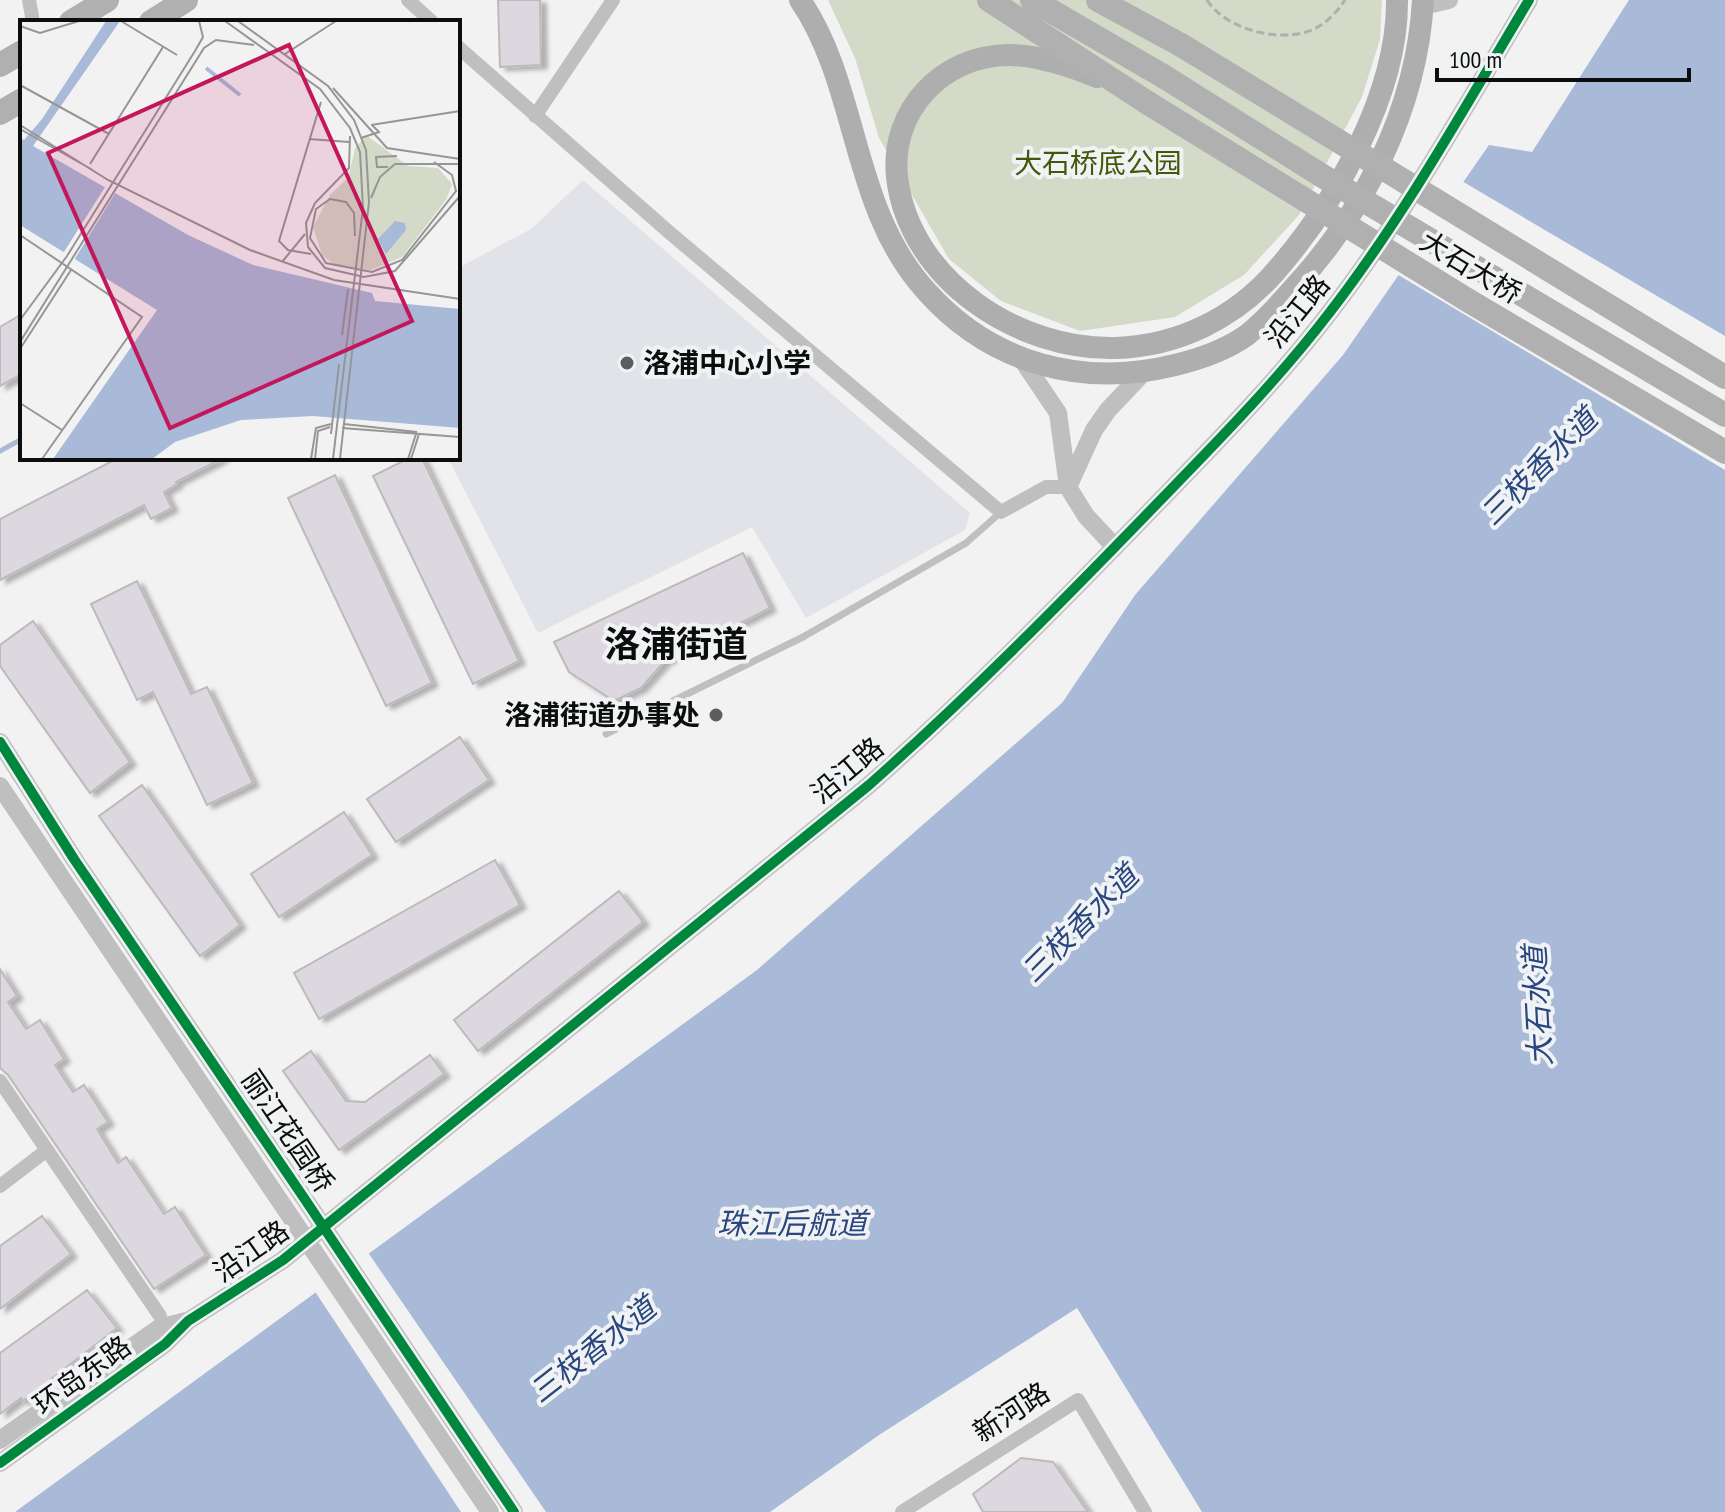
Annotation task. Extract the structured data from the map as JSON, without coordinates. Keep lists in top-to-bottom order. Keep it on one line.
{"streets":{"highway":["大石大桥"],"street":["沿江路","丽江花园桥","环岛东路","新河路"]},"crossings":[["沿江路","环岛东路"]],"districts":["洛浦街道"],"water":["三枝香水道","大石水道","珠江后航道"],"parks":["大石桥底公园"],"places":["洛浦中心小学","洛浦街道办事处"],"scale_bar":"100 m"}
